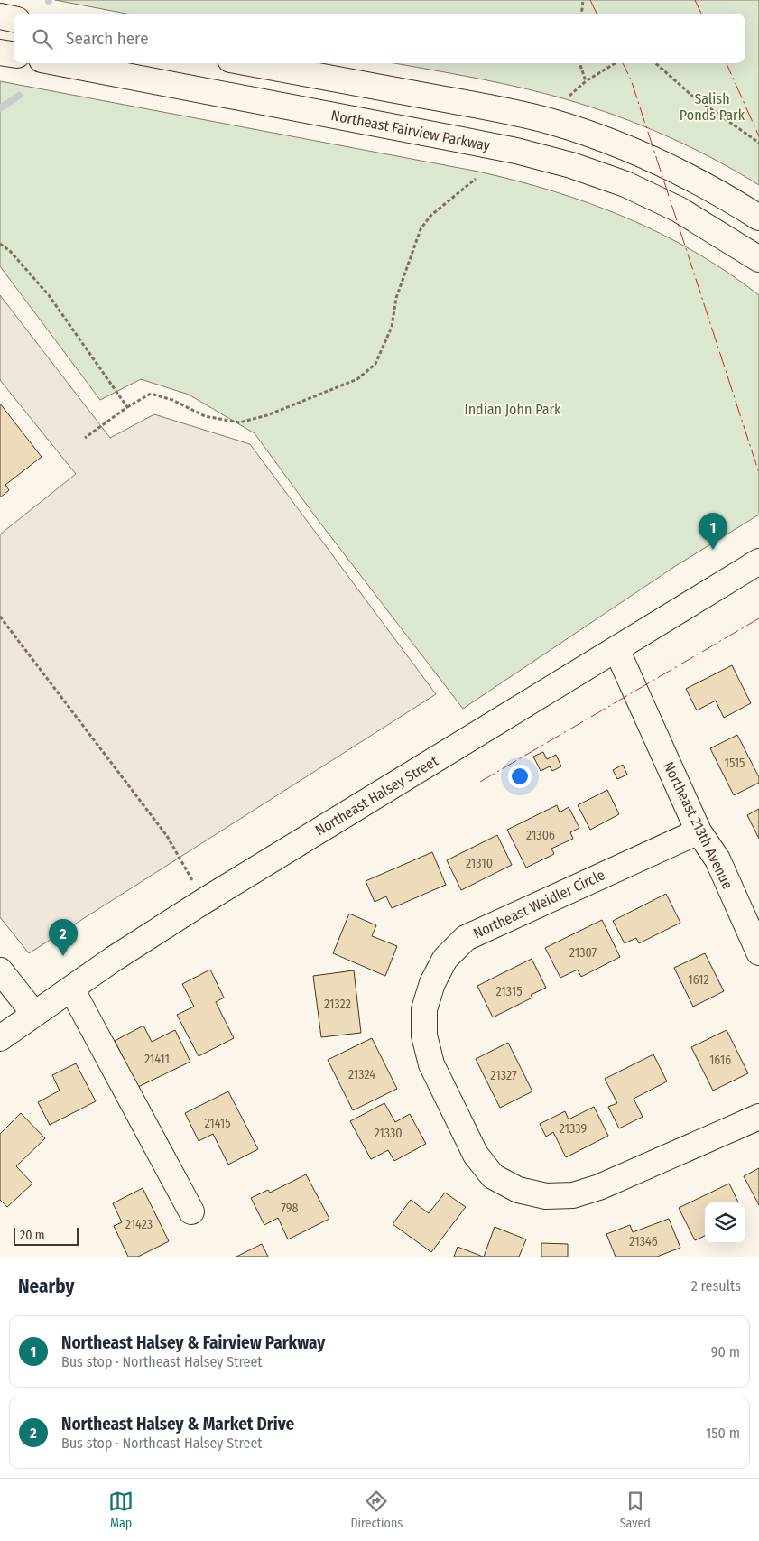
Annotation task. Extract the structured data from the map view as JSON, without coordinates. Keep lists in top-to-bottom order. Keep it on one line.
{"streets":{"main road":["Northeast Fairview Parkway","Northeast Halsey Street","Northeast 213th Avenue","Northeast Weidler Circle"]},"crossings":[["Northeast Halsey Street","Northeast 213th Avenue"],["Northeast 213th Avenue","Northeast Weidler Circle"]],"parks":["Salish Ponds Park","Indian John Park"],"house_numbers":["1515","21306","21310","21307","1612","21315","21322","21411","1616","21324","21327","21415","21339","21330","798","21423","21346"],"scale_bar":"20 m","page":{"search":"Search here","pins":["1","2"],"scale":"20 m","heading":["Nearby","2 results"],"list":[{"mark":"1","name":"Northeast Halsey & Fairview Parkway","note":"Bus stop · Northeast Halsey Street","value":"90 m"},{"mark":"2","name":"Northeast Halsey & Market Drive","note":"Bus stop · Northeast Halsey Street","value":"150 m"}],"nav":["Map","Directions","Saved"]}}
